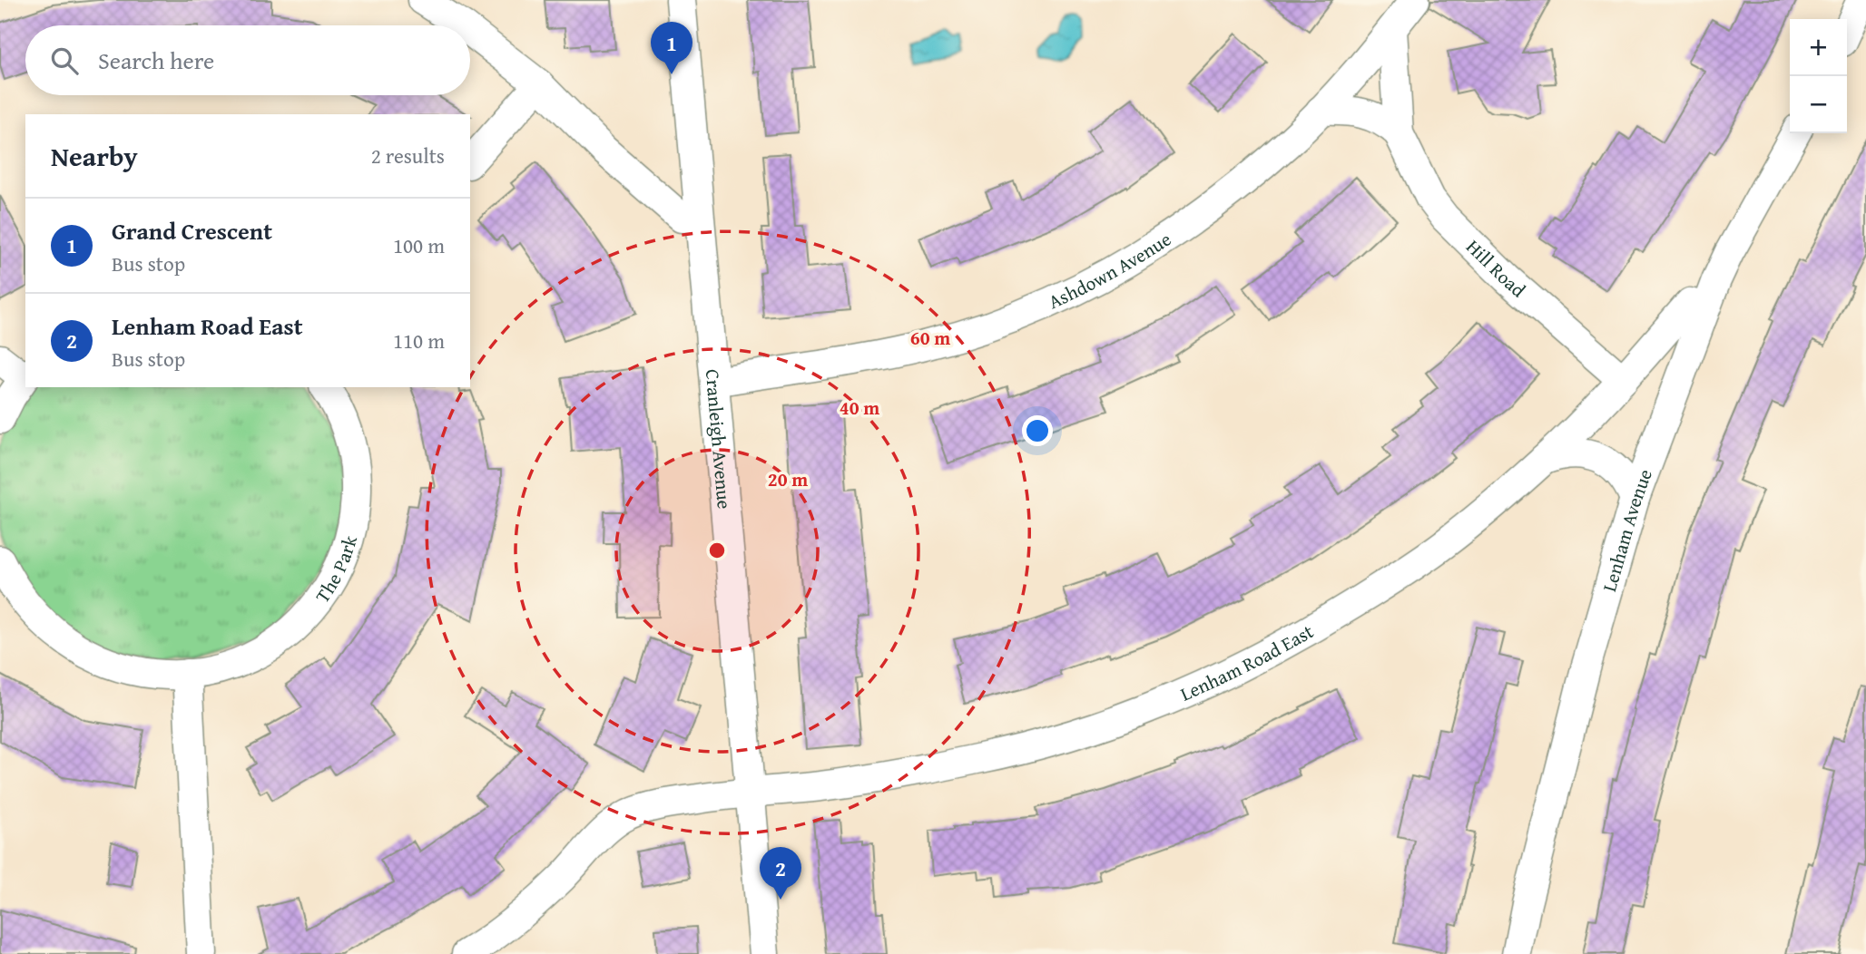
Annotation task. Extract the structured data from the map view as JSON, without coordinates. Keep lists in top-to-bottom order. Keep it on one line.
{"streets":{"street":["Hill Road","Ashdown Avenue","Cranleigh Avenue","Lenham Avenue","The Park","Lenham Road East"]},"crossings":[["Hill Road","Ashdown Avenue"],["Hill Road","Lenham Road East"],["Ashdown Avenue","Cranleigh Avenue"],["Cranleigh Avenue","Lenham Road East"],["Lenham Avenue","Lenham Road East"]],"page":{"map_buttons":["+","−"],"pins":["1","2"],"search":"Search here","heading":["Nearby","2 results"],"list":[{"mark":"1","name":"Grand Crescent","note":"Bus stop","value":"100 m"},{"mark":"2","name":"Lenham Road East","note":"Bus stop","value":"110 m"}]},"rings":["60 m","40 m","20 m"]}
